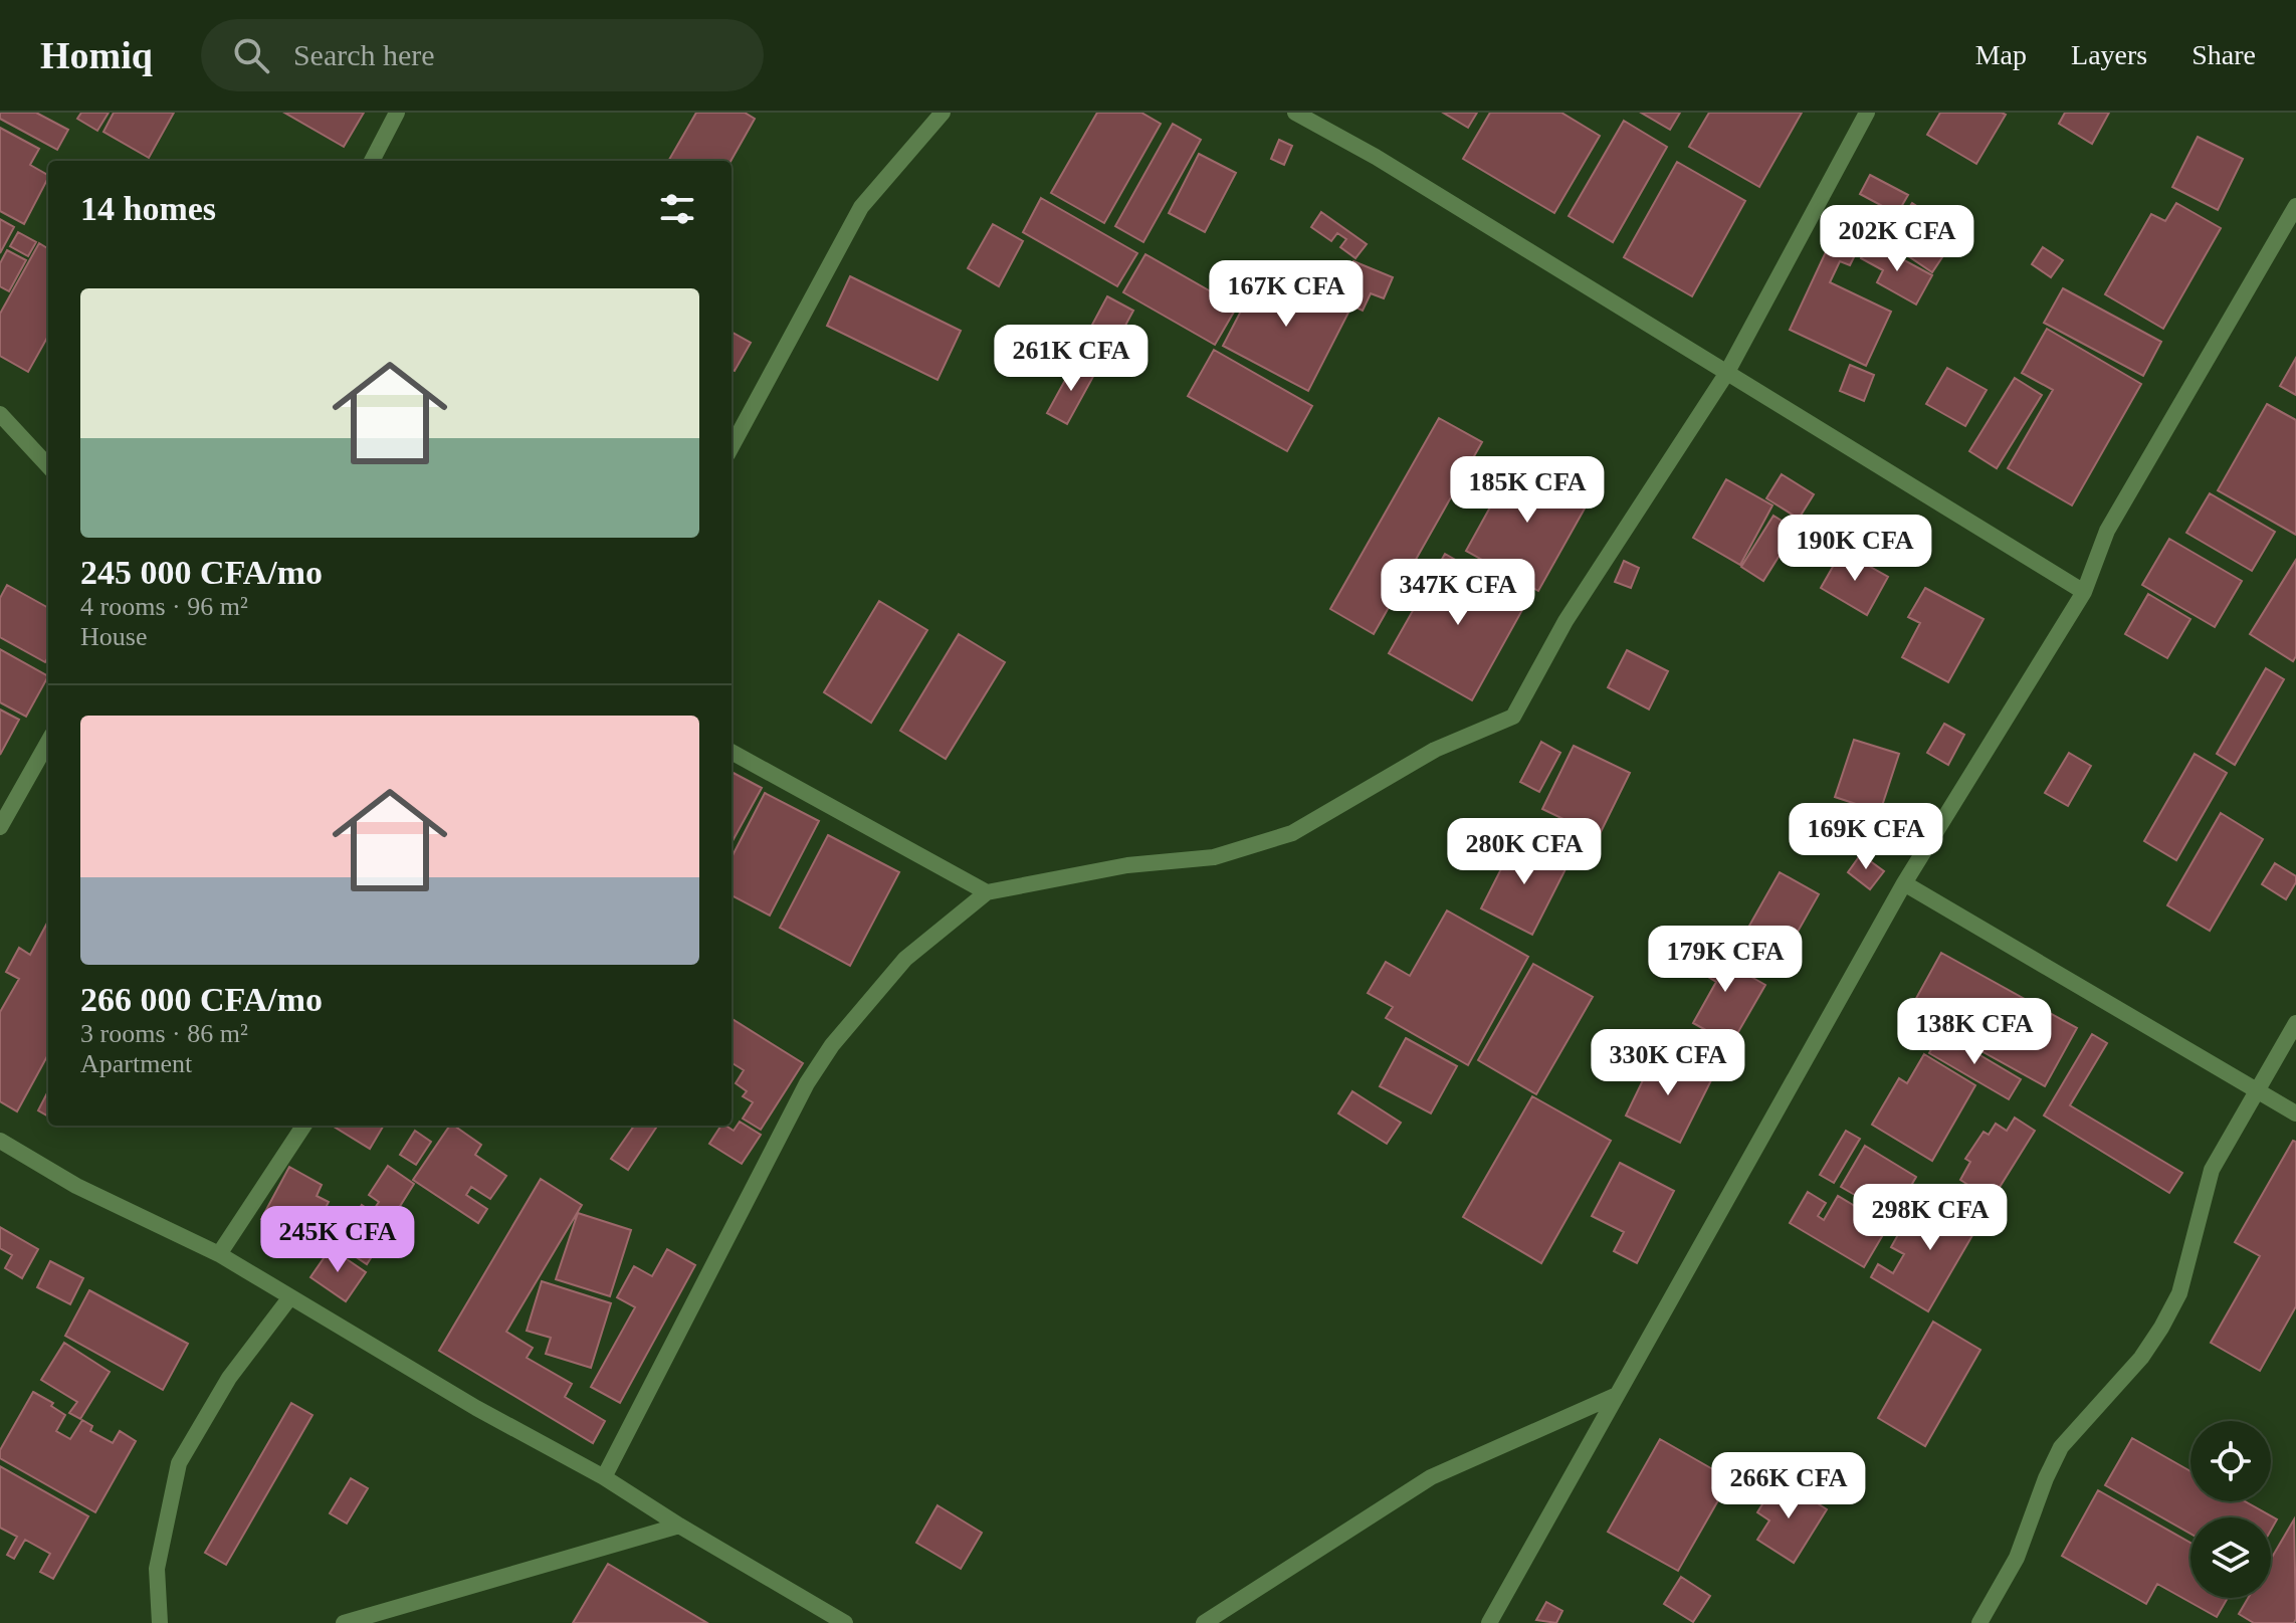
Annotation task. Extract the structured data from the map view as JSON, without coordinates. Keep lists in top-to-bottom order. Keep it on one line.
{"page":{"header":"Homiq","search":"Search here","nav":["Map","Layers","Share"],"heading":"14 homes","price":["202K CFA","167K CFA","261K CFA","185K CFA","190K CFA","347K CFA","169K CFA","280K CFA","179K CFA","138K CFA","330K CFA","298K CFA","245K CFA","266K CFA"],"list":[{"name":"245 000 CFA/mo","note":"4 rooms · 96 m² · House"},{"name":"266 000 CFA/mo","note":"3 rooms · 86 m² · Apartment"}]}}
